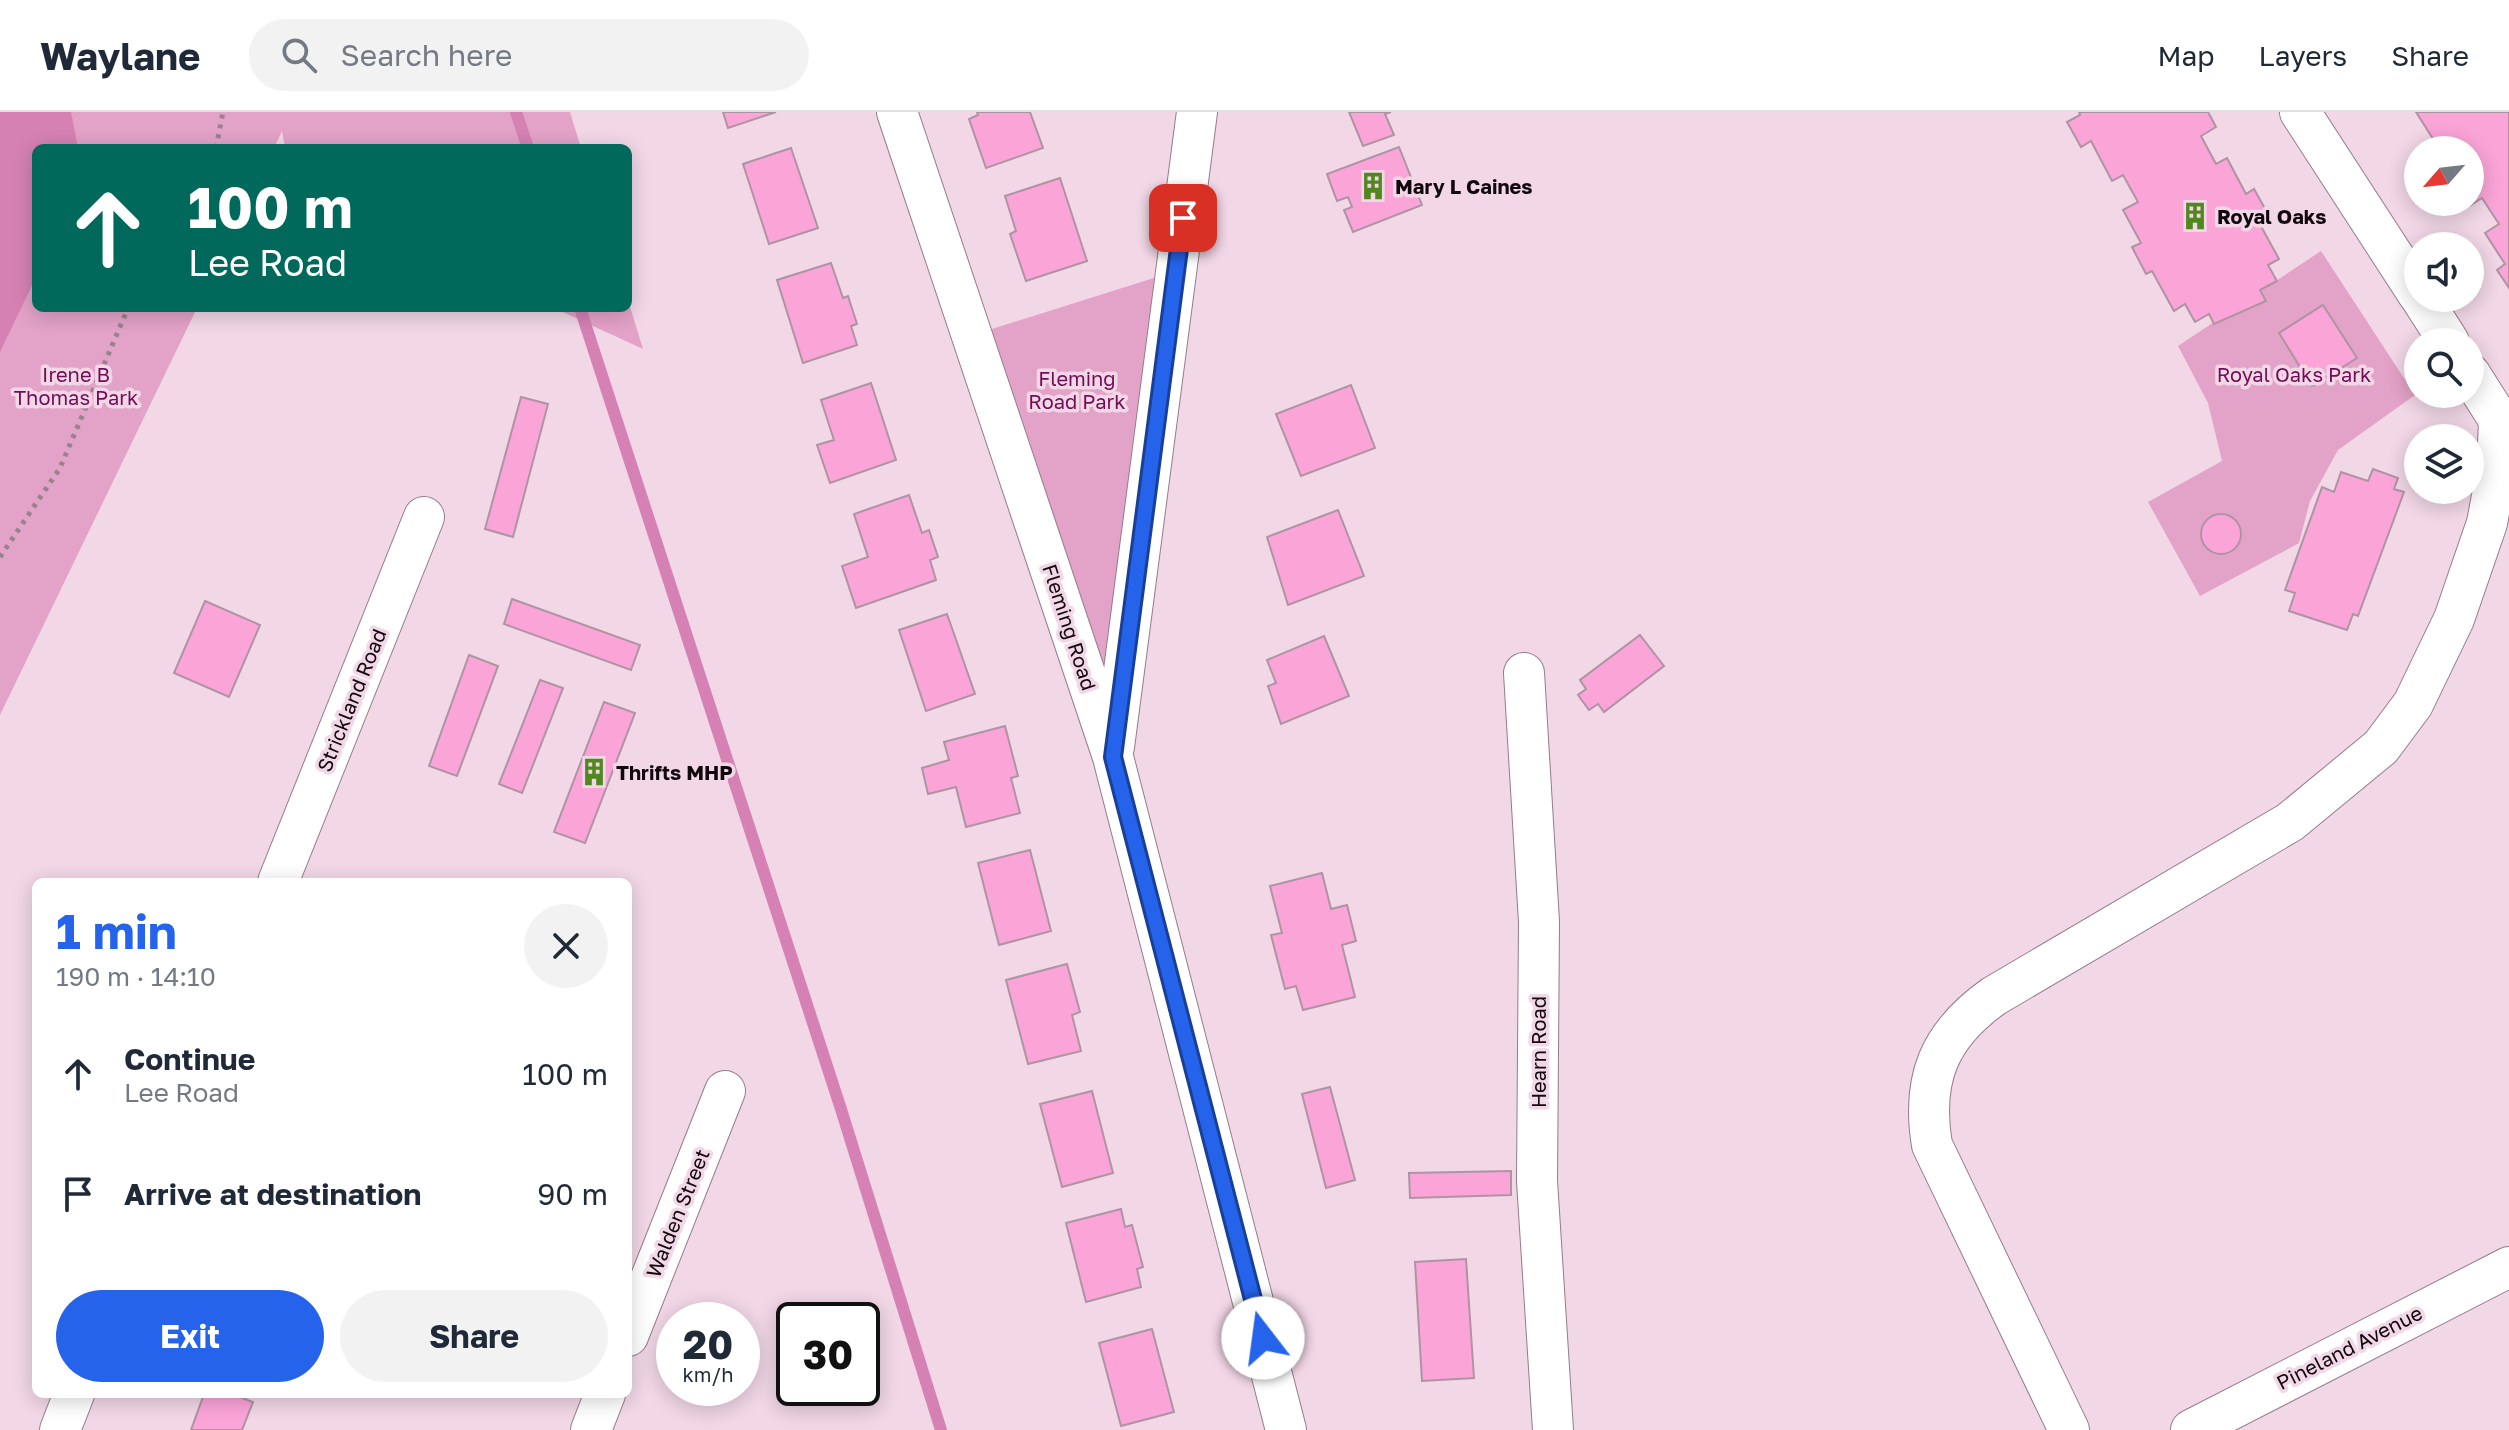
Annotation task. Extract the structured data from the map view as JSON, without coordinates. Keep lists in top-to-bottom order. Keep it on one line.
{"streets":{"street":["Fleming Road","Strickland Road","Hearn Road","Walden Street","Pineland Avenue"]},"parks":["Irene B Thomas Park","Royal Oaks Park","Fleming Road Park"],"places":{"building":["Mary L Caines","Royal Oaks","Thrifts MHP"]},"north":"bottom left","page":{"header":"Waylane","search":"Search here","nav":["Map","Layers","Share"],"turn":["100 m","Lee Road"],"heading":["1 min","190 m · 14:10"],"list":[{"name":"Continue","note":"Lee Road","value":"100 m"},{"name":"Arrive at destination","value":"90 m"}],"buttons":["Exit","Share"],"speed":"20 km/h","limit":"30"}}
